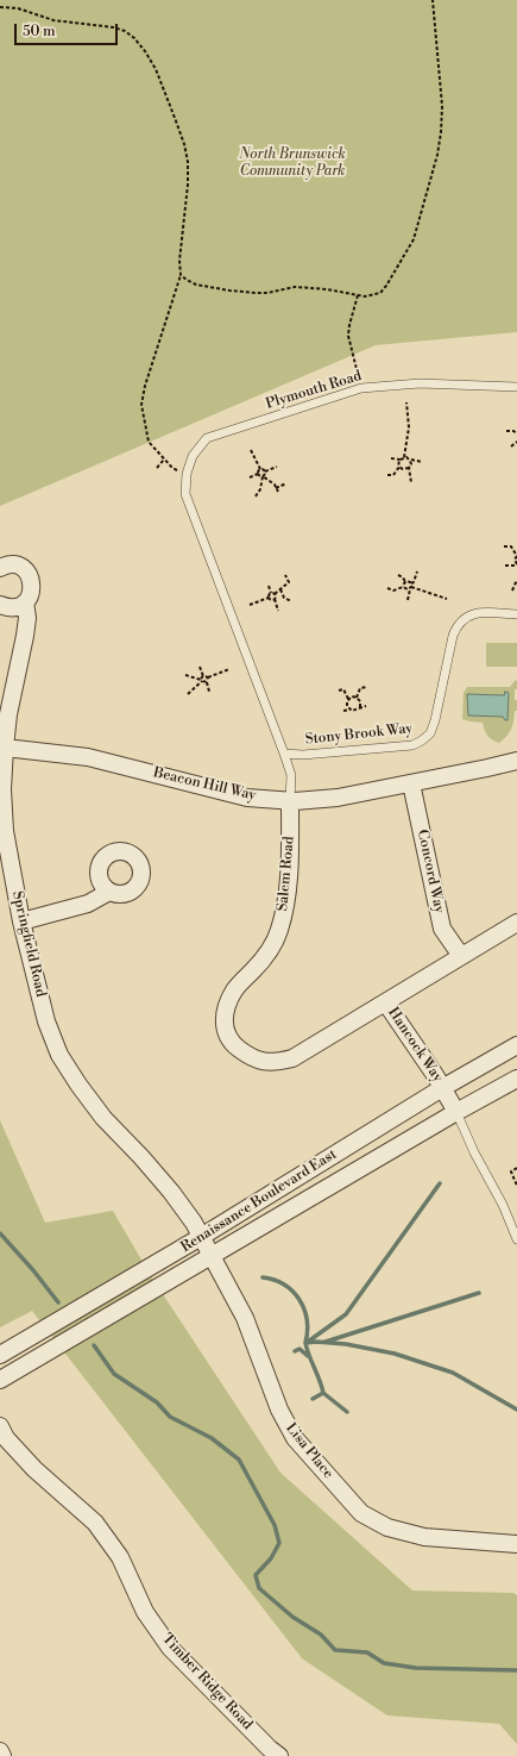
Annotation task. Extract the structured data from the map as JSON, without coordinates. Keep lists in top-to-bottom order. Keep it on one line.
{"streets":{"street":["Beacon Hill Way","Concord Way","Salem Road","Springfield Road","Hancock Way","Renaissance Boulevard East","Lisa Place","Timber Ridge Road"],"lane":["Plymouth Road","Stony Brook Way"]},"crossings":[["Plymouth Road","Salem Road"],["Stony Brook Way","Salem Road"],["Beacon Hill Way","Concord Way"],["Beacon Hill Way","Salem Road"],["Beacon Hill Way","Springfield Road"],["Concord Way","Salem Road"],["Salem Road","Hancock Way"],["Springfield Road","Renaissance Boulevard East"],["Springfield Road","Lisa Place"],["Hancock Way","Renaissance Boulevard East"],["Renaissance Boulevard East","Lisa Place"]],"parks":["North Brunswick Community Park"],"scale_bar":"50 m"}
